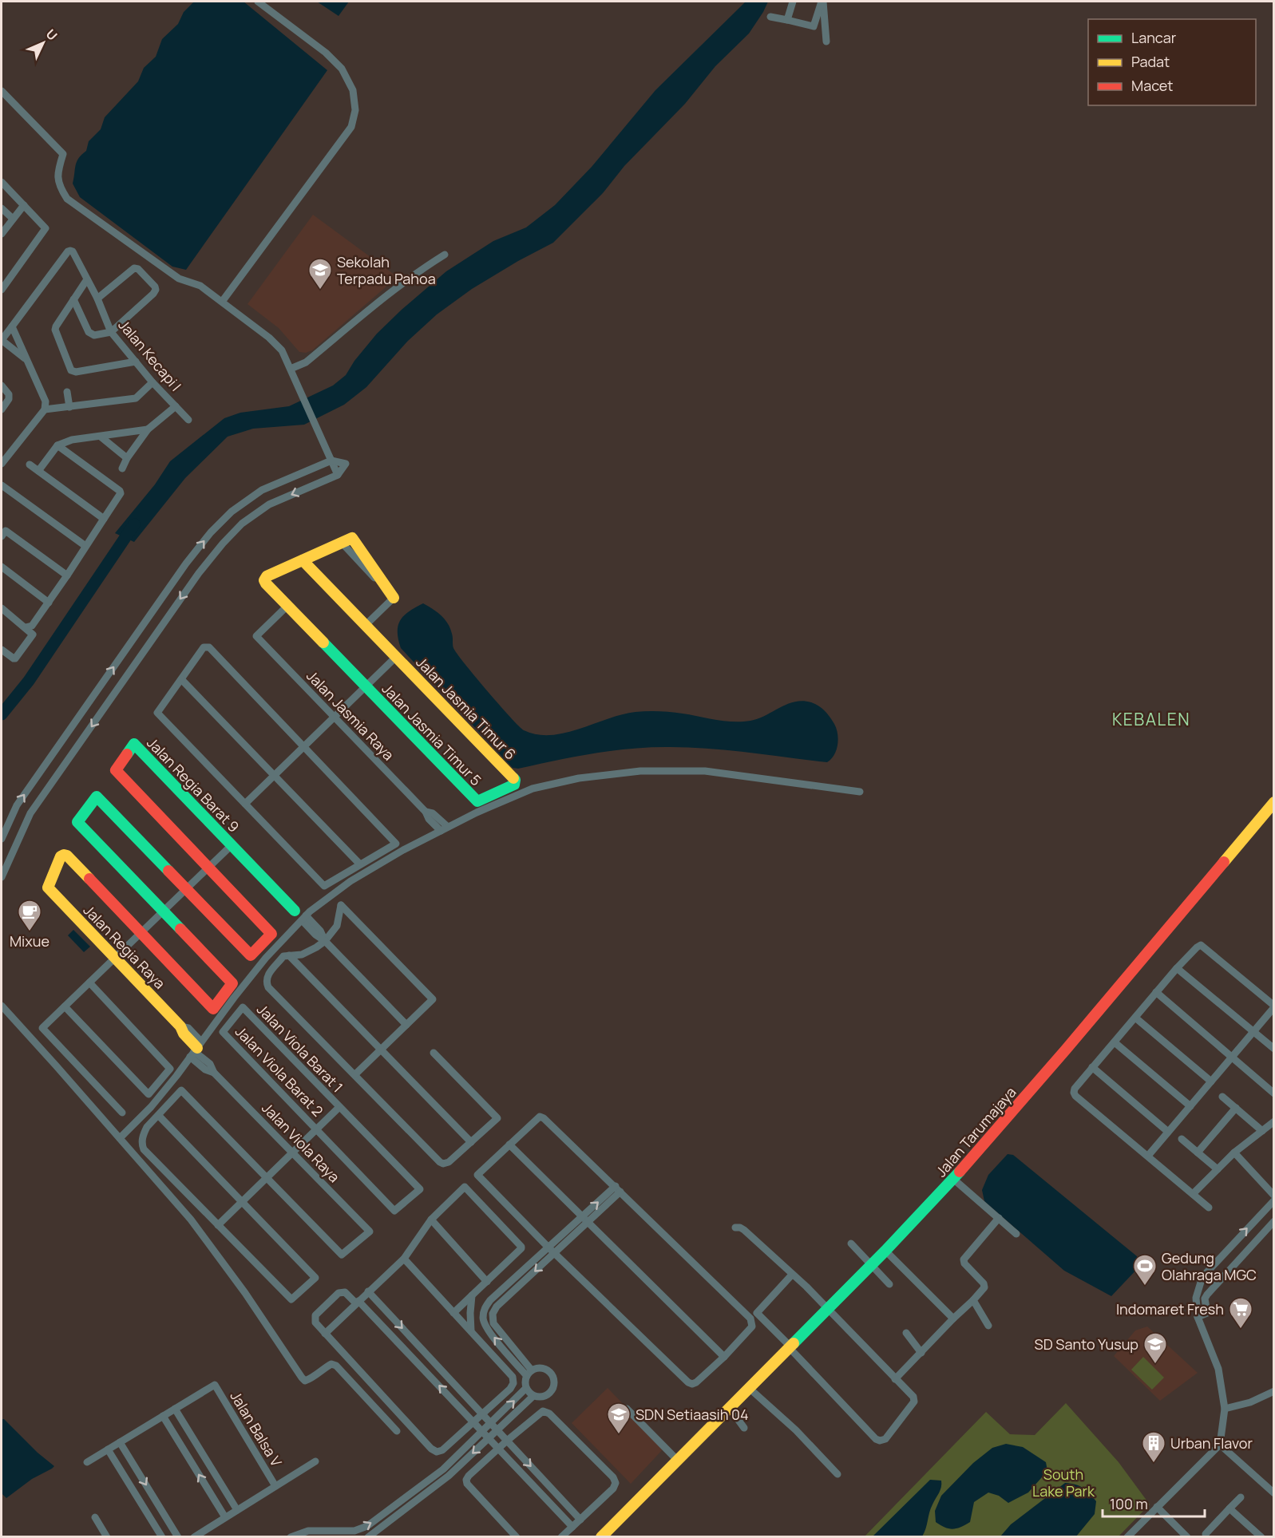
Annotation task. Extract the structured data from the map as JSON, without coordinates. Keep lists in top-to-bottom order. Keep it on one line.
{"streets":{"street":["Jalan Kecapi I","Jalan Jasmia Timur 6","Jalan Jasmia Raya","Jalan Jasmia Timur 5","Jalan Regia Barat 9","Jalan Regia Raya","Jalan Viola Barat 1","Jalan Viola Barat 2","Jalan Tarumajaya","Jalan Viola Raya","Jalan Balsa V"]},"crossings":[["Jalan Jasmia Timur 6","Jalan Jasmia Timur 5"],["Jalan Jasmia Raya","Jalan Jasmia Timur 5"],["Jalan Regia Raya","Jalan Viola Raya"],["Jalan Viola Barat 1","Jalan Viola Barat 2"]],"districts":["KEBALEN"],"parks":["South Lake Park"],"places":{"school or university":["Sekolah Terpadu Pahoa","SD Santo Yusup","SDN Setiaasih 04"],"cafe":["Mixue"],"sports":["Gedung Olahraga MGC"],"supermarket":["Indomaret Fresh"],"building":["Urban Flavor"]},"legend":["Lancar","Padat","Macet"],"scale_bar":"100 m","north":"top right"}
